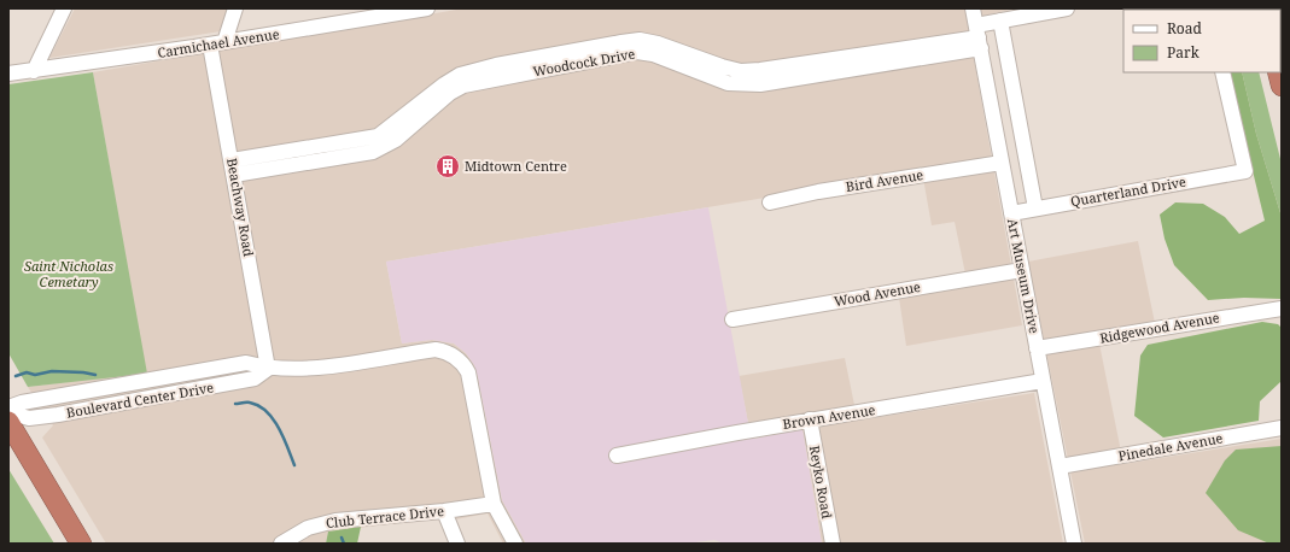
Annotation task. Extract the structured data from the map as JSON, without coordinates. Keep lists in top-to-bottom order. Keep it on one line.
{"streets":{"street":["Carmichael Avenue","Woodcock Drive","Bird Avenue","Quarterland Drive","Beachway Road","Art Museum Drive","Wood Avenue","Ridgewood Avenue","Boulevard Center Drive","Brown Avenue","Pinedale Avenue","Reyko Road","Club Terrace Drive"]},"crossings":[["Carmichael Avenue","Beachway Road"],["Woodcock Drive","Beachway Road"],["Woodcock Drive","Art Museum Drive"],["Bird Avenue","Art Museum Drive"],["Quarterland Drive","Art Museum Drive"],["Beachway Road","Boulevard Center Drive"],["Art Museum Drive","Wood Avenue"],["Art Museum Drive","Ridgewood Avenue"],["Art Museum Drive","Brown Avenue"],["Art Museum Drive","Pinedale Avenue"],["Boulevard Center Drive","Club Terrace Drive"],["Brown Avenue","Reyko Road"]],"parks":["Saint Nicholas Cemetary"],"places":{"building":["Midtown Centre"]},"legend":["Road","Park"]}
